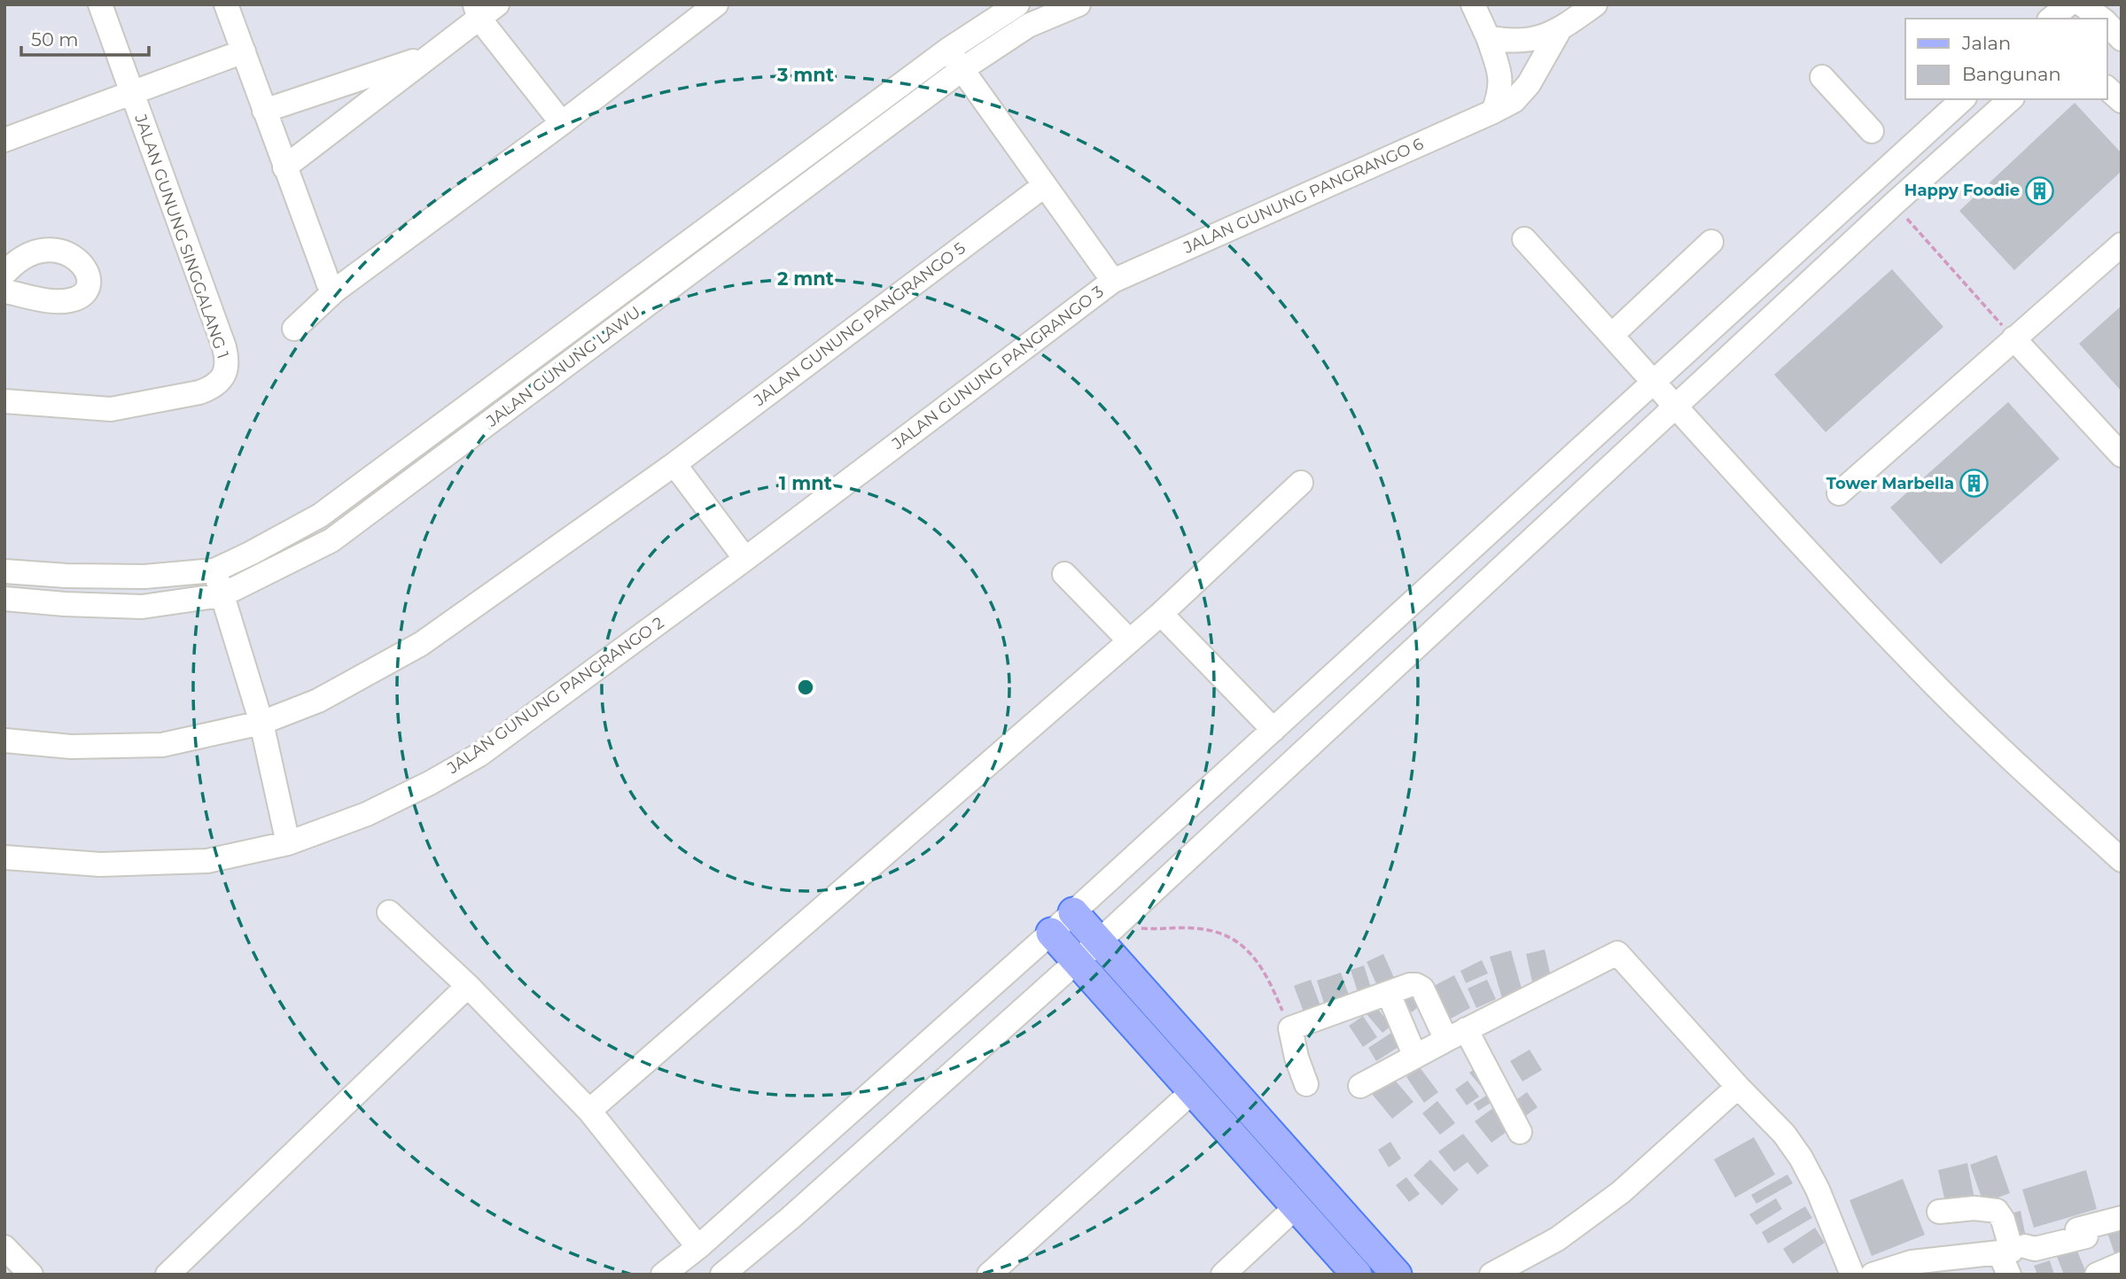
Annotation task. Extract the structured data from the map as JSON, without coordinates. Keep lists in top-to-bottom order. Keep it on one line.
{"streets":{"street":["JALAN GUNUNG PANGRANGO 6","JALAN GUNUNG SINGGALANG 1","JALAN GUNUNG PANGRANGO 5","JALAN GUNUNG LAWU","JALAN GUNUNG PANGRANGO 3","JALAN GUNUNG PANGRANGO 2"]},"crossings":[["JALAN GUNUNG PANGRANGO 6","JALAN GUNUNG PANGRANGO 3"],["JALAN GUNUNG PANGRANGO 5","JALAN GUNUNG PANGRANGO 3"],["JALAN GUNUNG LAWU","JALAN GUNUNG PANGRANGO 3"],["JALAN GUNUNG PANGRANGO 3","JALAN GUNUNG PANGRANGO 2"]],"places":{"building":["Happy Foodie","Tower Marbella"]},"legend":["Jalan","Bangunan"],"scale_bar":"50 m","rings":["3 mnt","2 mnt","1 mnt"]}
